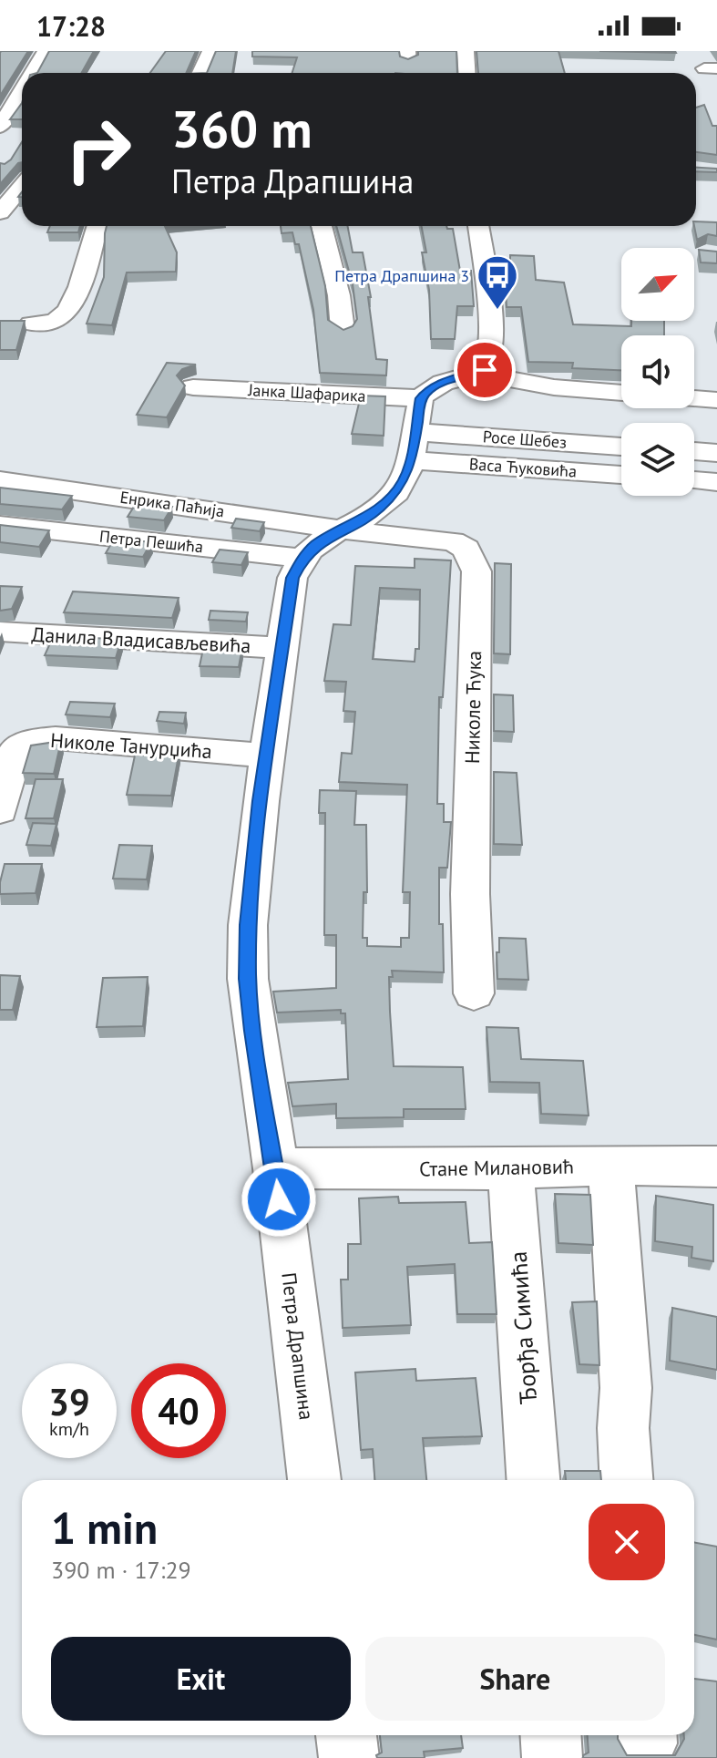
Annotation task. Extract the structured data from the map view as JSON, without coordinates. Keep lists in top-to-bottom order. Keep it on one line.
{"streets":{"street":["Јанка Шафарика","Росе Шебез","Васа Ћуковића","Енрика Паћија","Петра Пешића","Данила Владисављевића","Николе Ћука","Николе Танурџића","Стане Милановић","Ђорђа Симића","Петра Драпшина"]},"crossings":[["Јанка Шафарика","Росе Шебез"],["Јанка Шафарика","Васа Ћуковића"],["Росе Шебез","Васа Ћуковића"],["Енрика Паћија","Николе Ћука"],["Петра Пешића","Петра Драпшина"],["Данила Владисављевића","Петра Драпшина"],["Николе Танурџића","Петра Драпшина"],["Стане Милановић","Ђорђа Симића"],["Стане Милановић","Петра Драпшина"]],"places":{"bus stop":["Петра Драпшина 3"]},"north":"top right","page":{"status":"17:28","turn":["360 m","Петра Драпшина"],"speed":"39 km/h","limit":"40","heading":["1 min","390 m · 17:29"],"buttons":["Exit","Share"]}}
